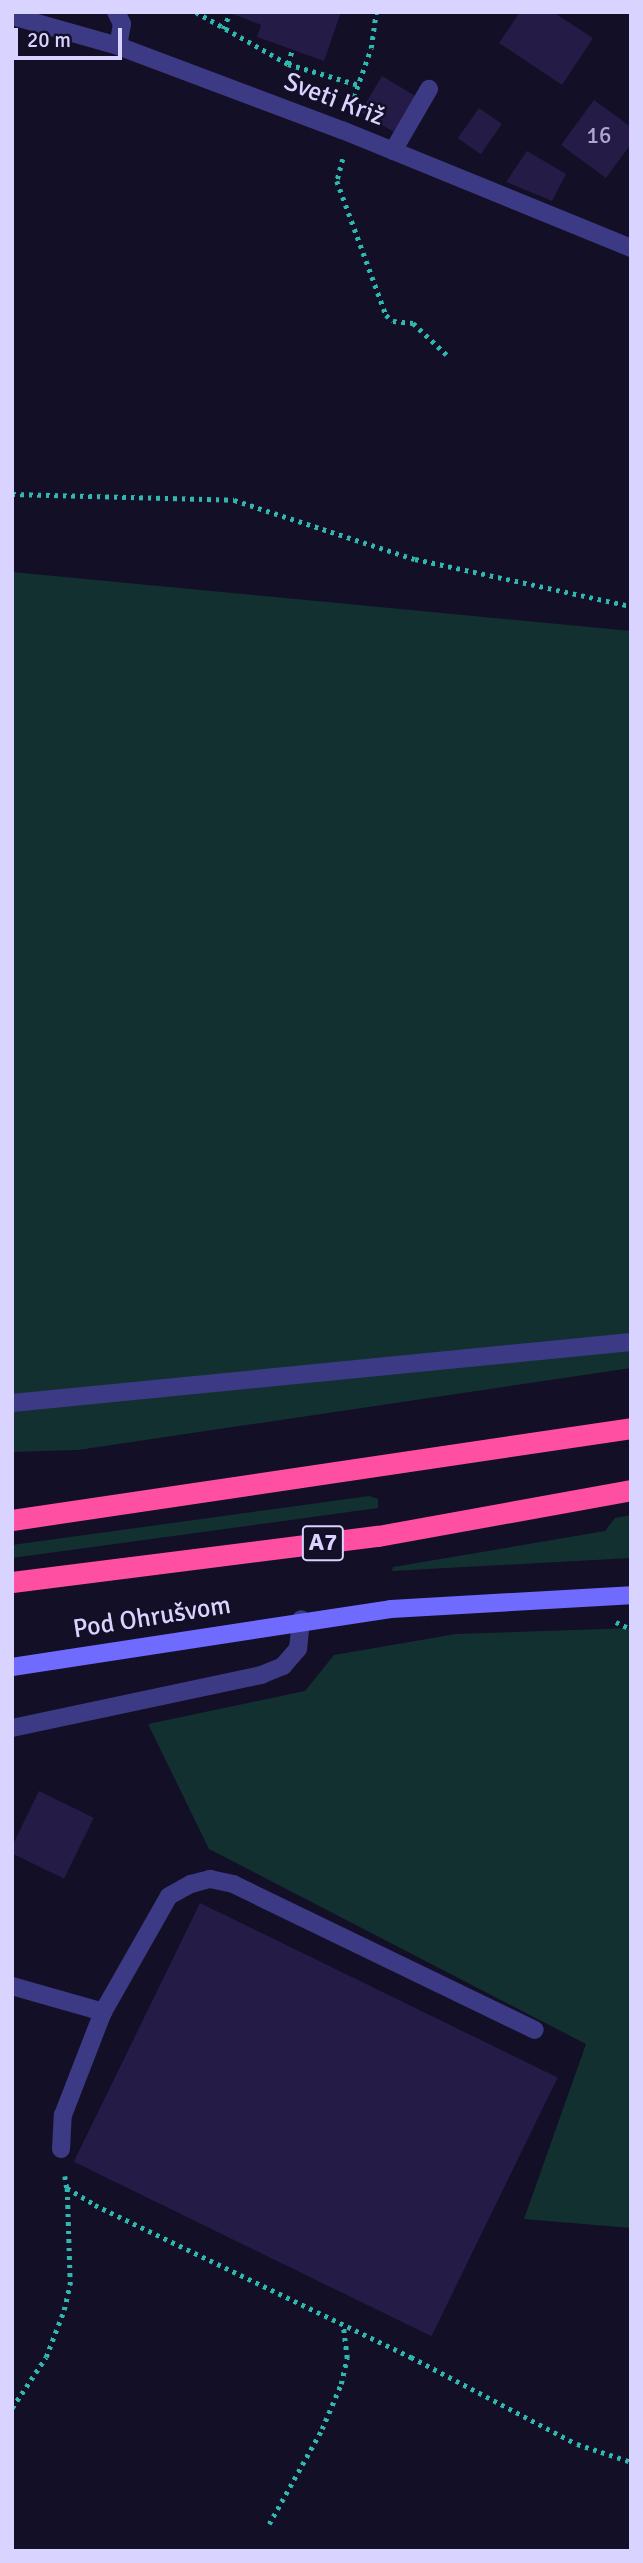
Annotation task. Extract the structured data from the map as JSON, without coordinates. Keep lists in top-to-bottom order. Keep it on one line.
{"streets":{"highway":["A7"],"street":["Sveti Križ","Pod Ohrušvom"]},"house_numbers":["16"],"scale_bar":"20 m"}
